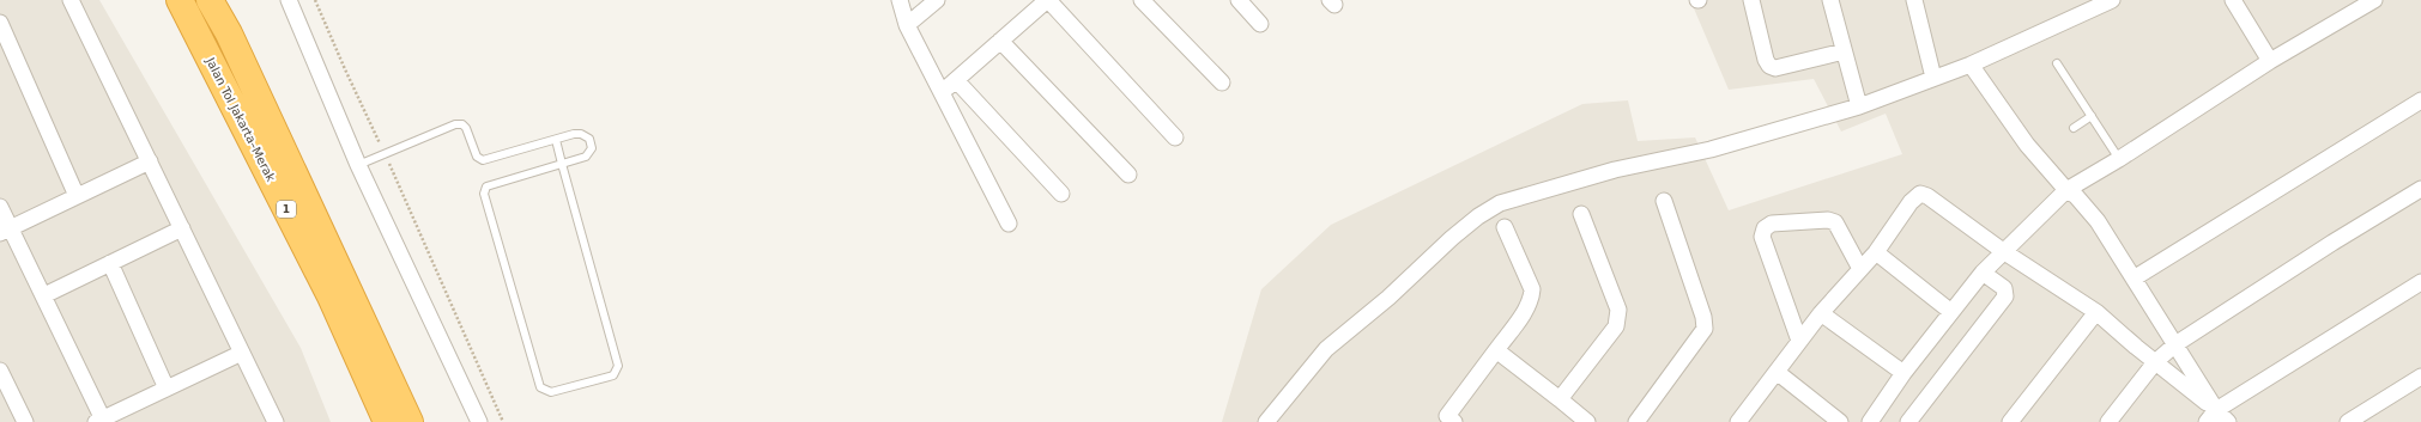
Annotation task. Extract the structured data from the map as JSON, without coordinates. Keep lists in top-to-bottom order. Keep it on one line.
{"streets":{"highway":["Jalan Tol Jakarta–Merak","1"]}}
